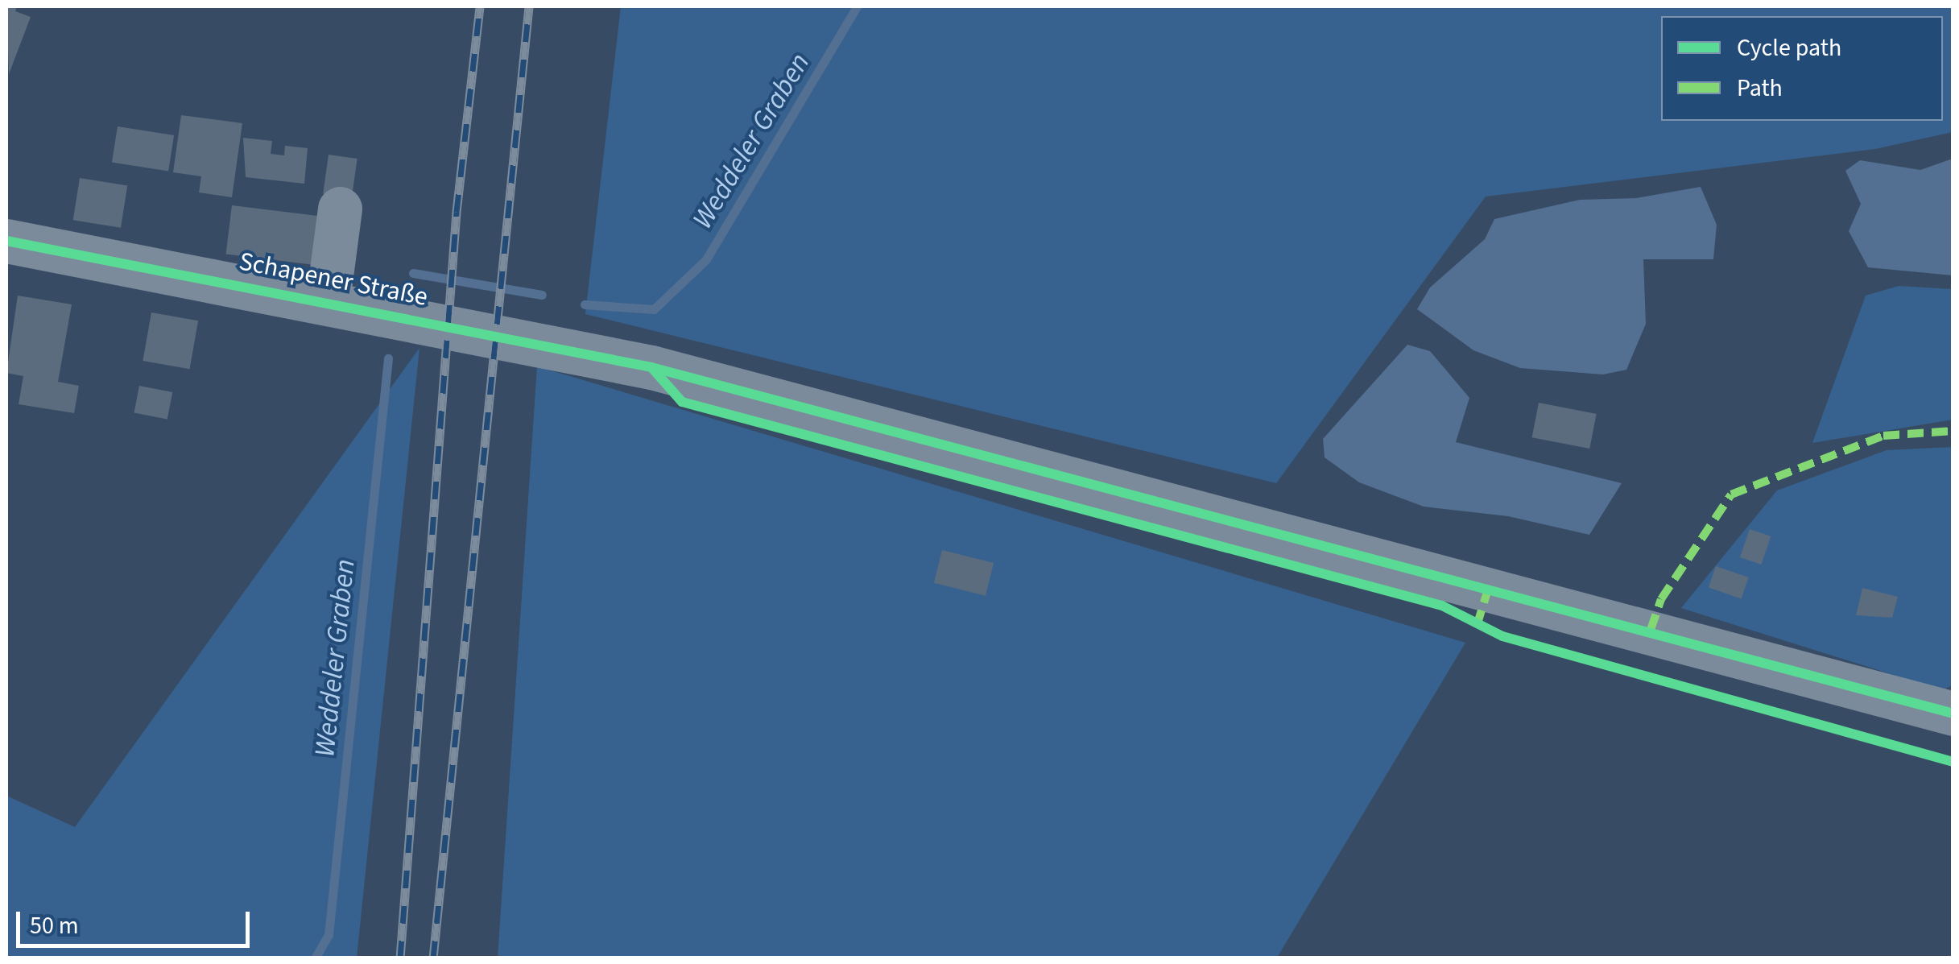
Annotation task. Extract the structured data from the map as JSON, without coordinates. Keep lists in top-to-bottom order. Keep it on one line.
{"streets":{"street":["Schapener Straße"]},"water":["Weddeler Graben"],"legend":["Cycle path","Path"],"scale_bar":"50 m"}
